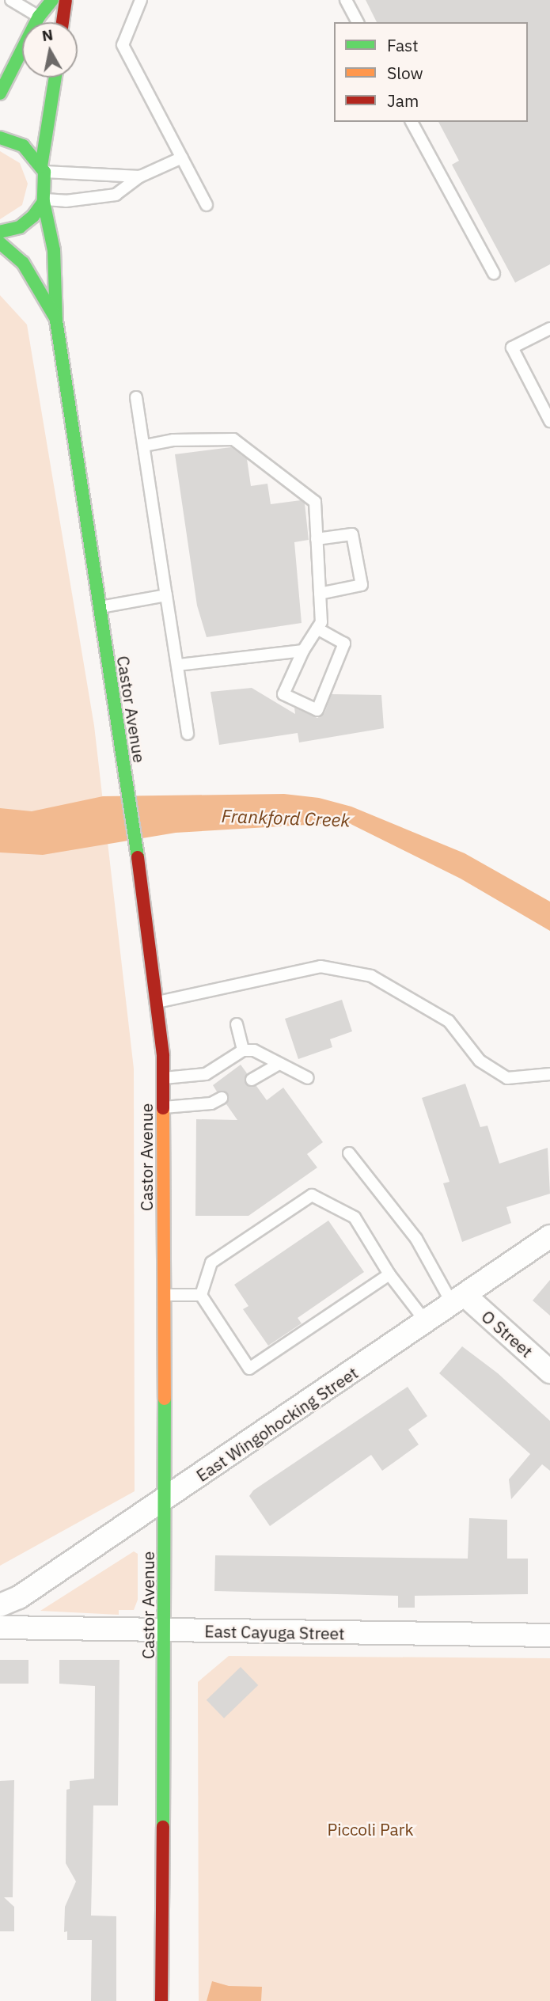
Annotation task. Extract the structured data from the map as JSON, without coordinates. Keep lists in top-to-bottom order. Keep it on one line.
{"streets":{"main road":["Castor Avenue"],"street":["O Street","East Wingohocking Street","East Cayuga Street"]},"crossings":[["Castor Avenue","East Wingohocking Street"],["Castor Avenue","East Cayuga Street"],["O Street","East Wingohocking Street"]],"water":["Frankford Creek"],"parks":["Piccoli Park"],"legend":["Fast","Slow","Jam"],"north":"top"}
